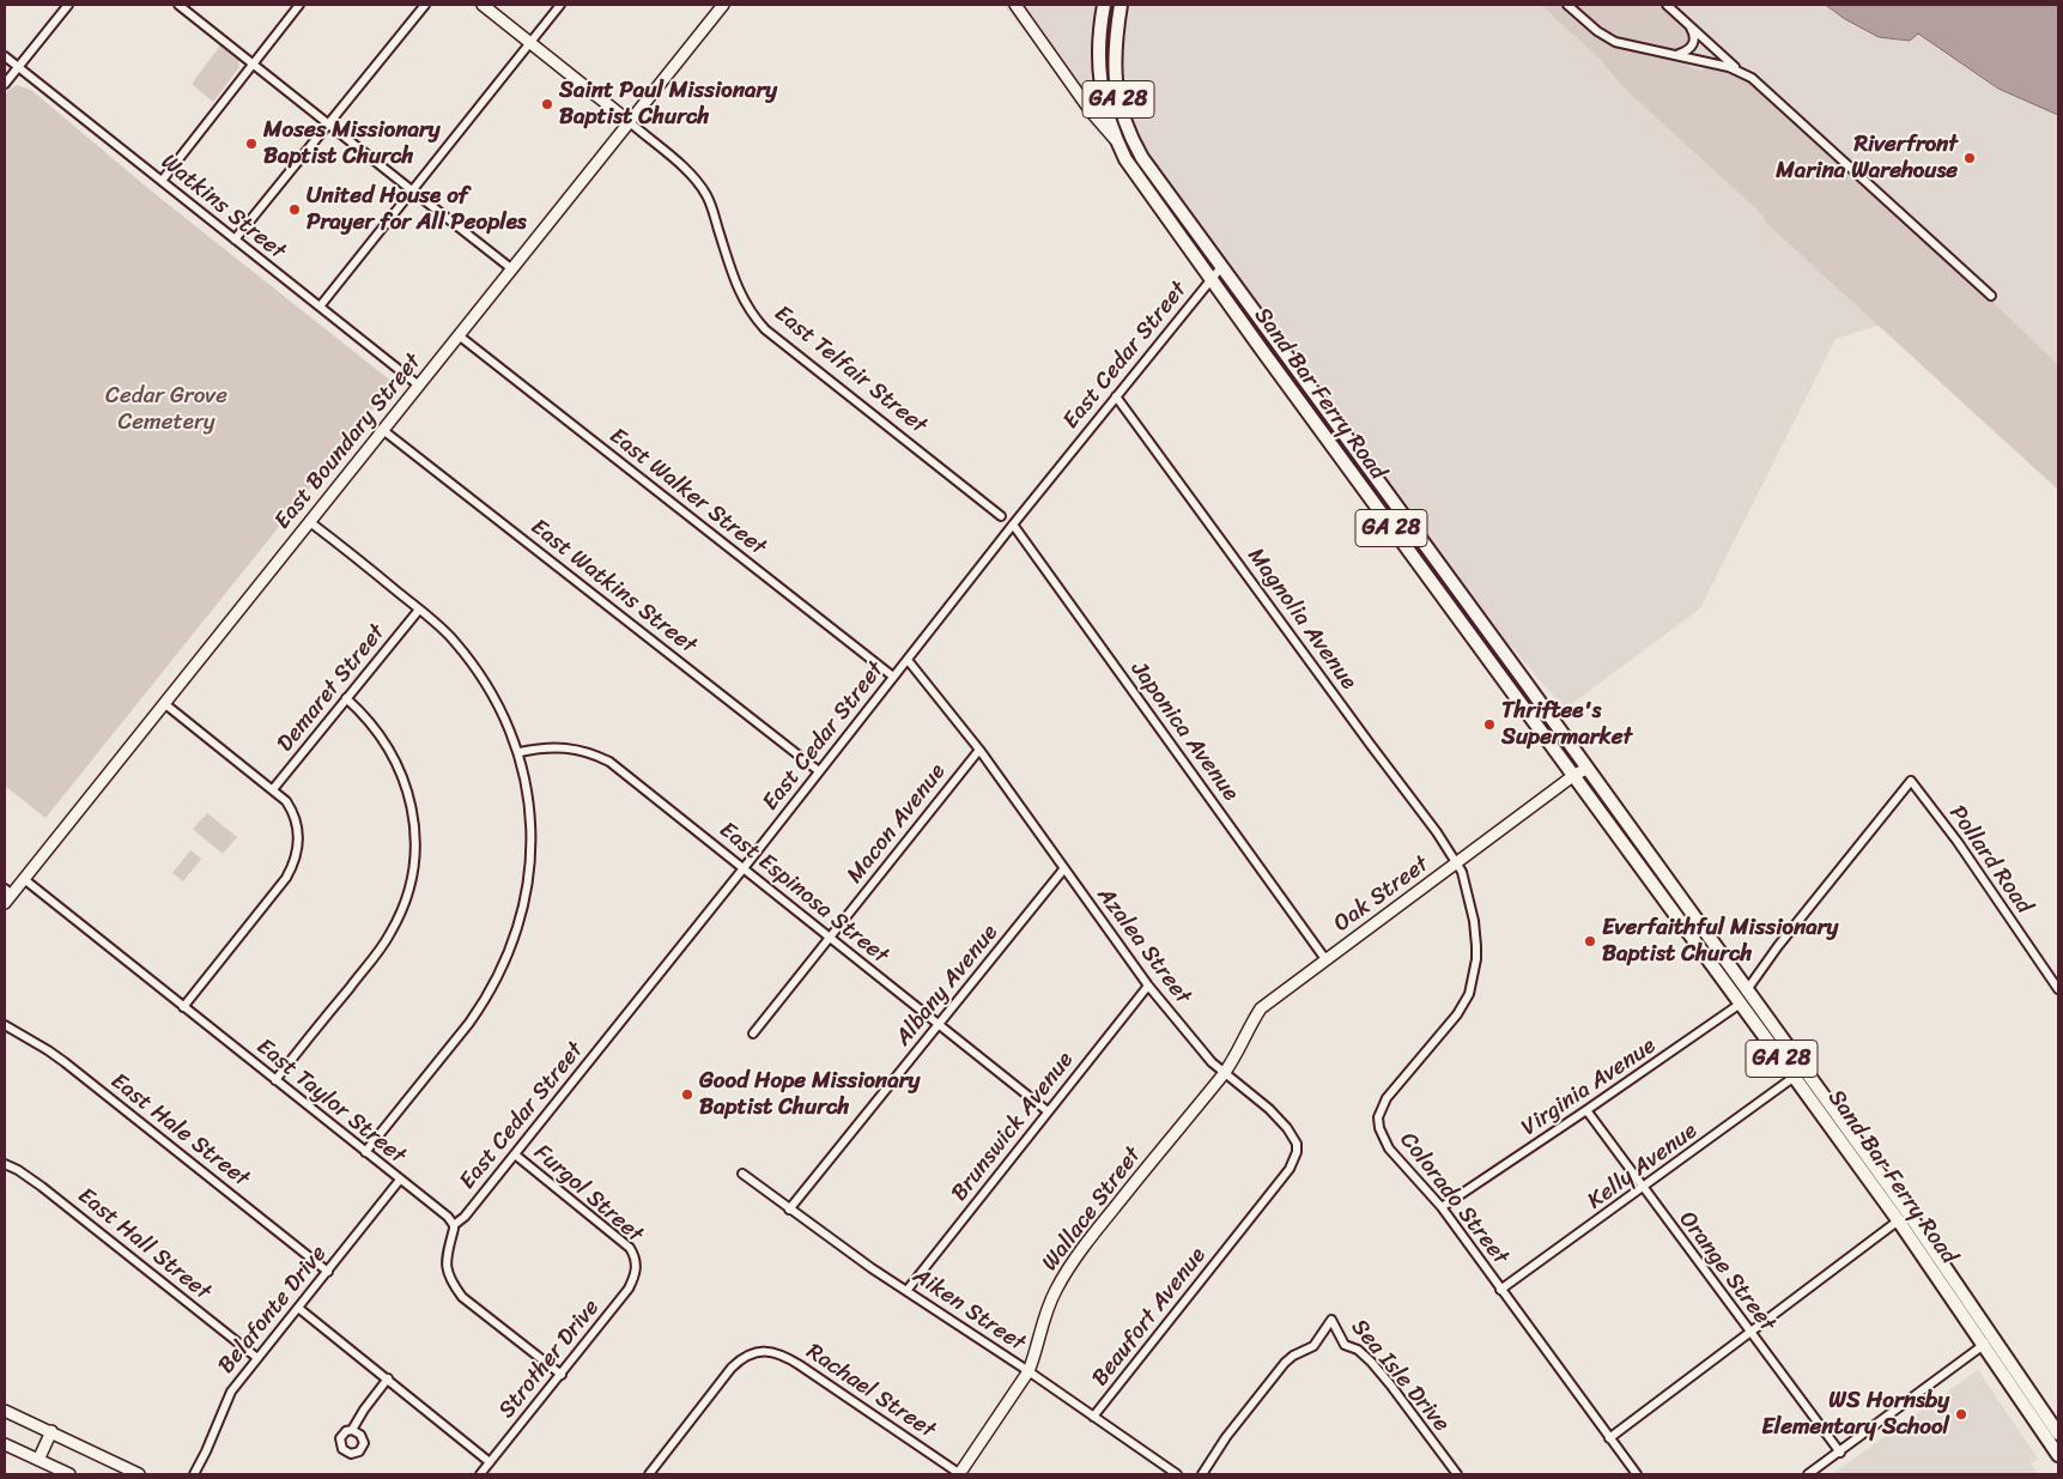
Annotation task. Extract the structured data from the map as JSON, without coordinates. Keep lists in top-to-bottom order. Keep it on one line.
{"streets":{"main road":["GA 28","East Telfair Street","Sand Bar Ferry Road","East Boundary Street","Oak Street","Wallace Street"],"street":["Watkins Street","East Cedar Street","East Walker Street","East Watkins Street","Magnolia Avenue","Demaret Street","Japonica Avenue","Macon Avenue","Pollard Road","East Espinosa Street","Azalea Street","Albany Avenue","Virginia Avenue","East Taylor Street","Brunswick Avenue","East Hale Street","Kelly Avenue","Furgol Street","Colorado Street","East Hall Street","Orange Street","Belafonte Drive","Aiken Street","Beaufort Avenue","Strother Drive","Sea Isle Drive","Rachael Street"]},"crossings":[["GA 28","Sand Bar Ferry Road"],["Watkins Street","East Boundary Street"],["East Cedar Street","Sand Bar Ferry Road"],["East Cedar Street","East Walker Street"],["East Cedar Street","East Watkins Street"],["East Cedar Street","Magnolia Avenue"],["East Cedar Street","Japonica Avenue"],["East Cedar Street","East Espinosa Street"],["East Cedar Street","Azalea Street"],["East Cedar Street","East Taylor Street"],["East Cedar Street","Furgol Street"],["East Telfair Street","East Boundary Street"],["Sand Bar Ferry Road","Pollard Road"],["Sand Bar Ferry Road","Oak Street"],["Sand Bar Ferry Road","Virginia Avenue"],["Sand Bar Ferry Road","Kelly Avenue"],["East Boundary Street","East Walker Street"],["East Boundary Street","East Watkins Street"],["East Boundary Street","East Taylor Street"],["Magnolia Avenue","Oak Street"],["Magnolia Avenue","Colorado Street"],["Japonica Avenue","Oak Street"],["Macon Avenue","East Espinosa Street"],["Macon Avenue","Azalea Street"],["East Espinosa Street","Albany Avenue"],["East Espinosa Street","Brunswick Avenue"],["Oak Street","Azalea Street"],["Oak Street","Colorado Street"],["Oak Street","Wallace Street"],["Azalea Street","Albany Avenue"],["Azalea Street","Brunswick Avenue"],["Azalea Street","Wallace Street"],["Azalea Street","Beaufort Avenue"],["Albany Avenue","Aiken Street"],["Virginia Avenue","Colorado Street"],["Virginia Avenue","Orange Street"],["East Taylor Street","Belafonte Drive"],["Brunswick Avenue","Aiken Street"],["East Hale Street","Belafonte Drive"],["Kelly Avenue","Colorado Street"],["Kelly Avenue","Orange Street"],["Furgol Street","Strother Drive"],["Wallace Street","Aiken Street"],["Wallace Street","Rachael Street"],["East Hall Street","Belafonte Drive"],["Aiken Street","Beaufort Avenue"]],"parks":["Cedar Grove Cemetery"],"places":["Saint Paul Missionary Baptist Church","Moses Missionary Baptist Church","Riverfront Marina Warehouse","United House of Prayer for All Peoples","Thriftee's Supermarket","Everfaithful Missionary Baptist Church","Good Hope Missionary Baptist Church","WS Hornsby Elementary School"]}
